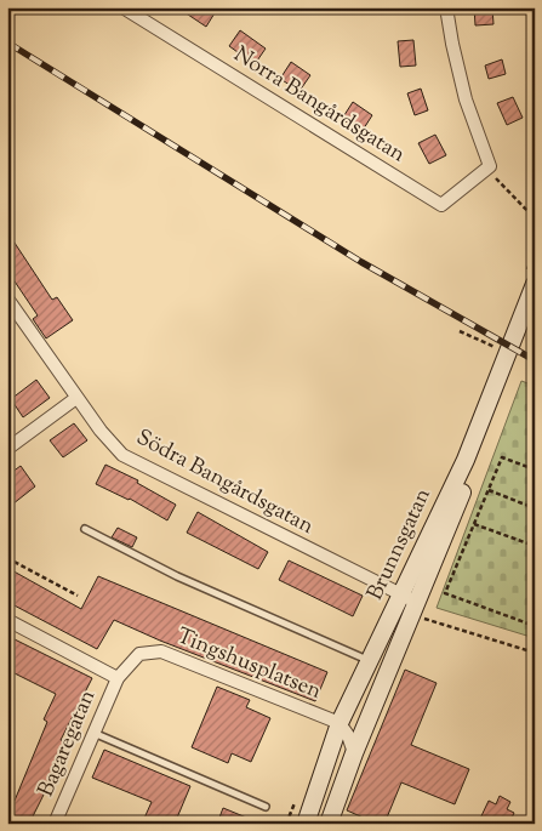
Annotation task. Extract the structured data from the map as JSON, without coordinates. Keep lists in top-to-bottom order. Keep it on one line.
{"streets":{"main road":["Brunnsgatan"],"street":["Norra Bangårdsgatan","Södra Bangårdsgatan","Tingshusplatsen","Bagaregatan"]},"crossings":[["Södra Bangårdsgatan","Brunnsgatan"],["Brunnsgatan","Tingshusplatsen"],["Tingshusplatsen","Bagaregatan"]]}
